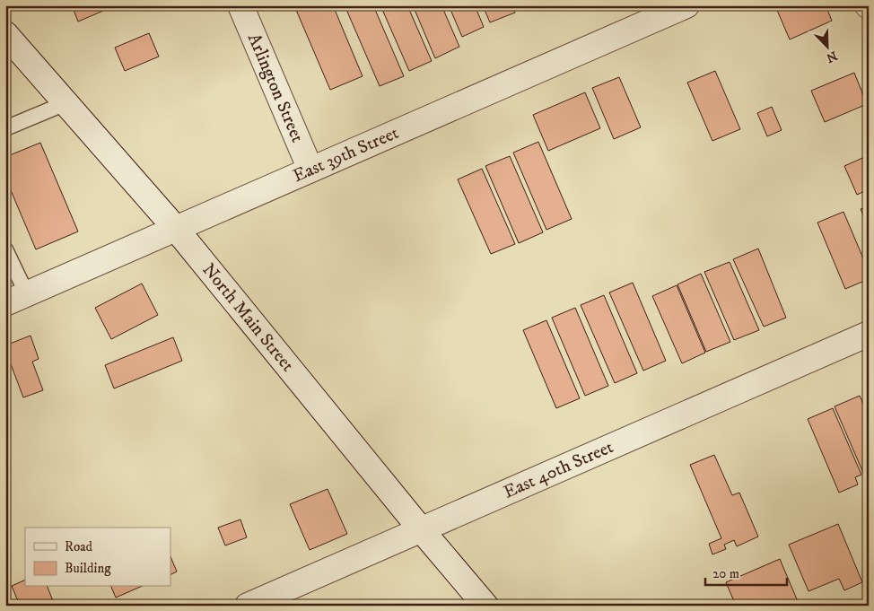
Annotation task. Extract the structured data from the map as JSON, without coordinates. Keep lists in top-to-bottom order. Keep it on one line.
{"streets":{"street":["Arlington Street","East 39th Street","North Main Street","East 40th Street"]},"crossings":[["Arlington Street","East 39th Street"],["East 39th Street","North Main Street"],["North Main Street","East 40th Street"]],"legend":["Road","Building"],"scale_bar":"20 m","north":"bottom right"}
